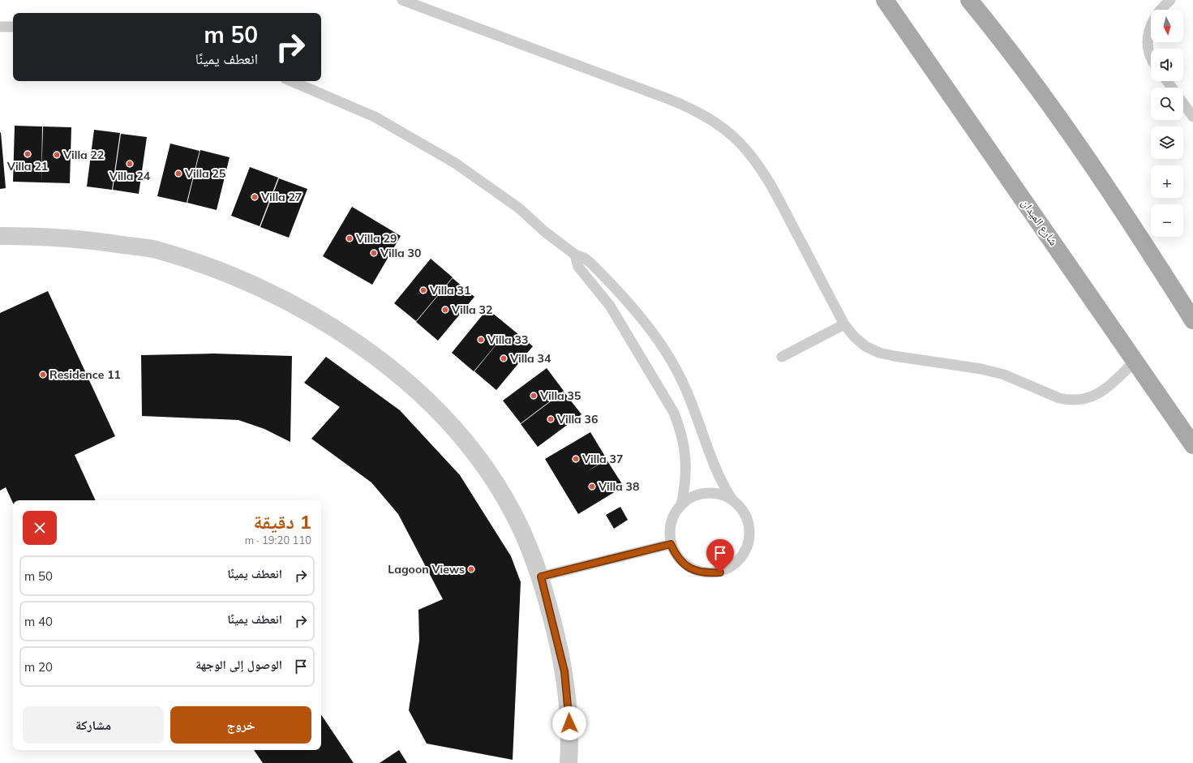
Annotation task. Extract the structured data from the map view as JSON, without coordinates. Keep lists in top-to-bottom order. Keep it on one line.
{"streets":{"main road":["شارع الميدان"]},"places":["Villa 21","Villa 22","Villa 24","Villa 25","Villa 27","Villa 29","Villa 30","Villa 31","Villa 32","Villa 33","Villa 34","Residence 11","Villa 35","Villa 36","Villa 37","Villa 38","Lagoon Views"],"north":"bottom","page":{"map_buttons":["+","−"],"turn":["50 m","انعطف يمينًا"],"heading":["1 دقيقة","110 m · 19:20"],"list":[{"name":"انعطف يمينًا","value":"50 m"},{"name":"انعطف يمينًا","value":"40 m"},{"name":"الوصول إلى الوجهة","value":"20 m"}],"buttons":["خروج","مشاركة"]}}
